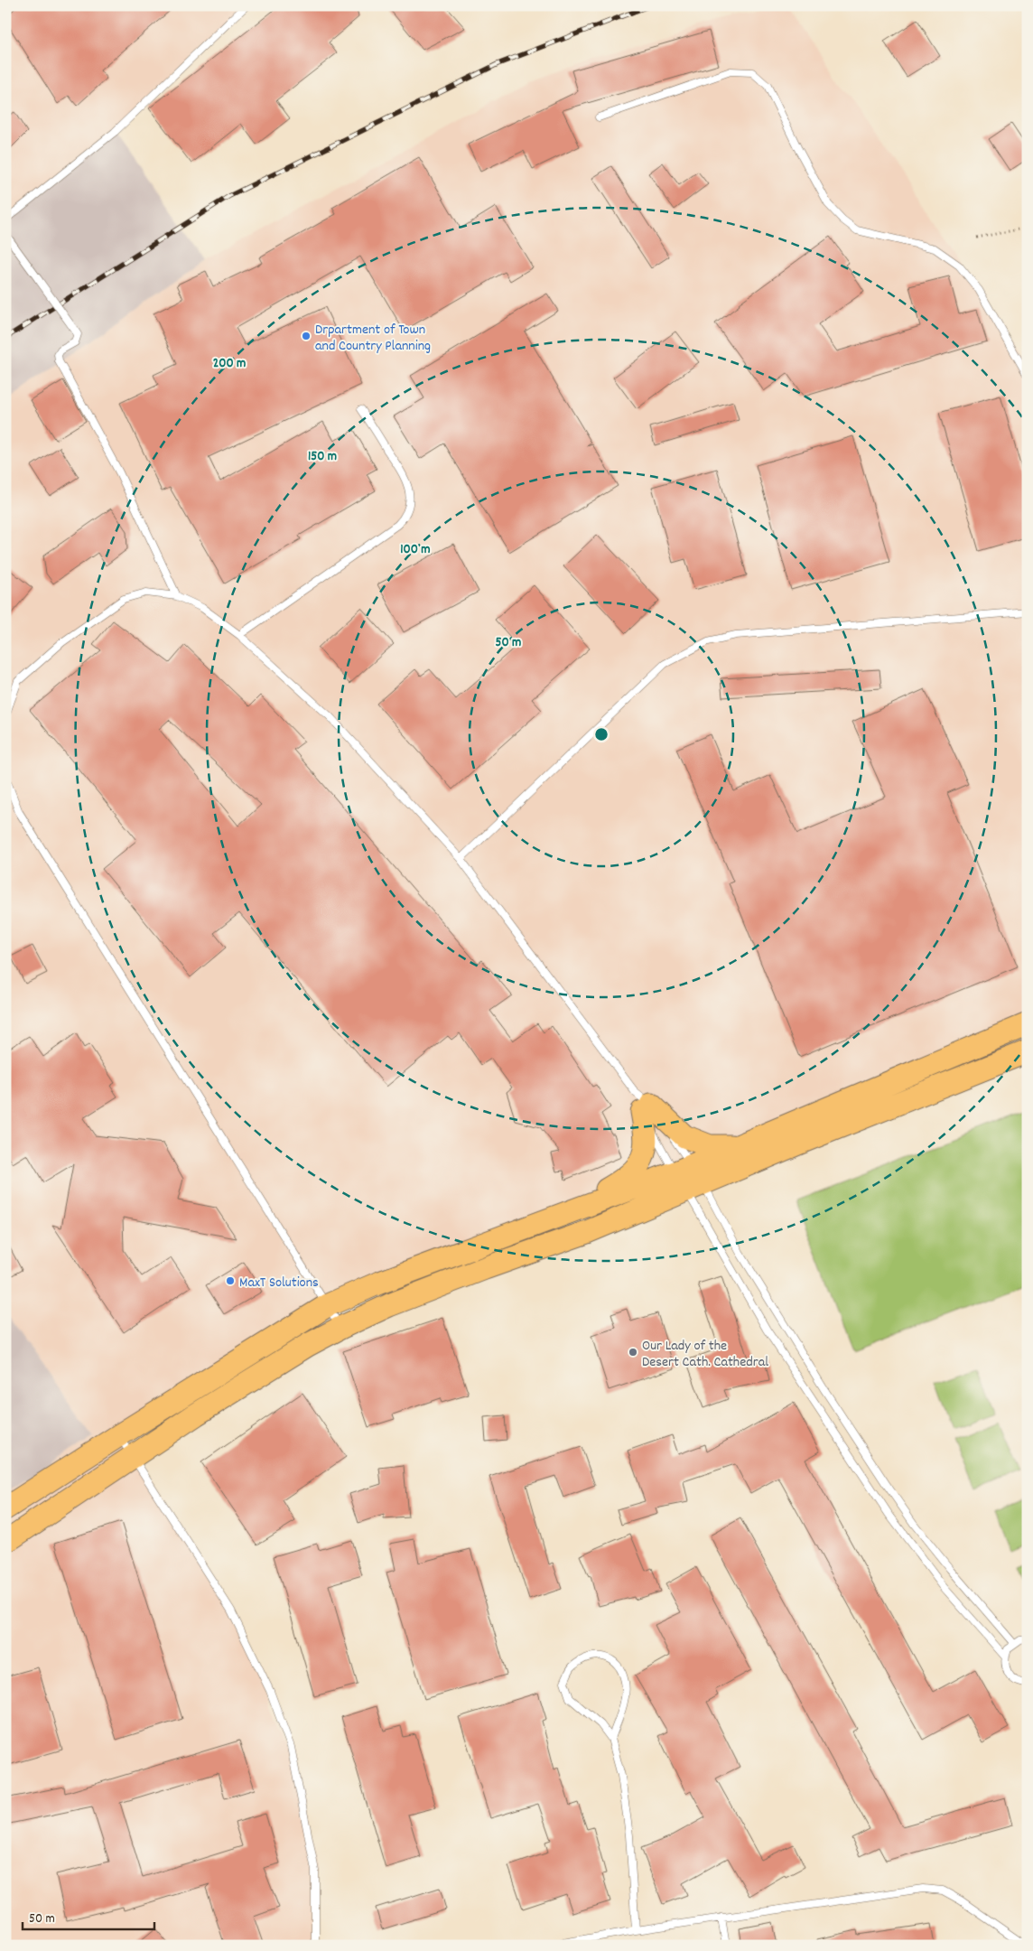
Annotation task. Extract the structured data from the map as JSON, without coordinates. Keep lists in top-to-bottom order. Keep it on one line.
{"places":["Drpartment of Town and Country Planning","MaxT Solutions","Our Lady of the Desert Cath. Cathedral"],"scale_bar":"50 m","rings":["200 m","150 m","100 m","50 m"]}
